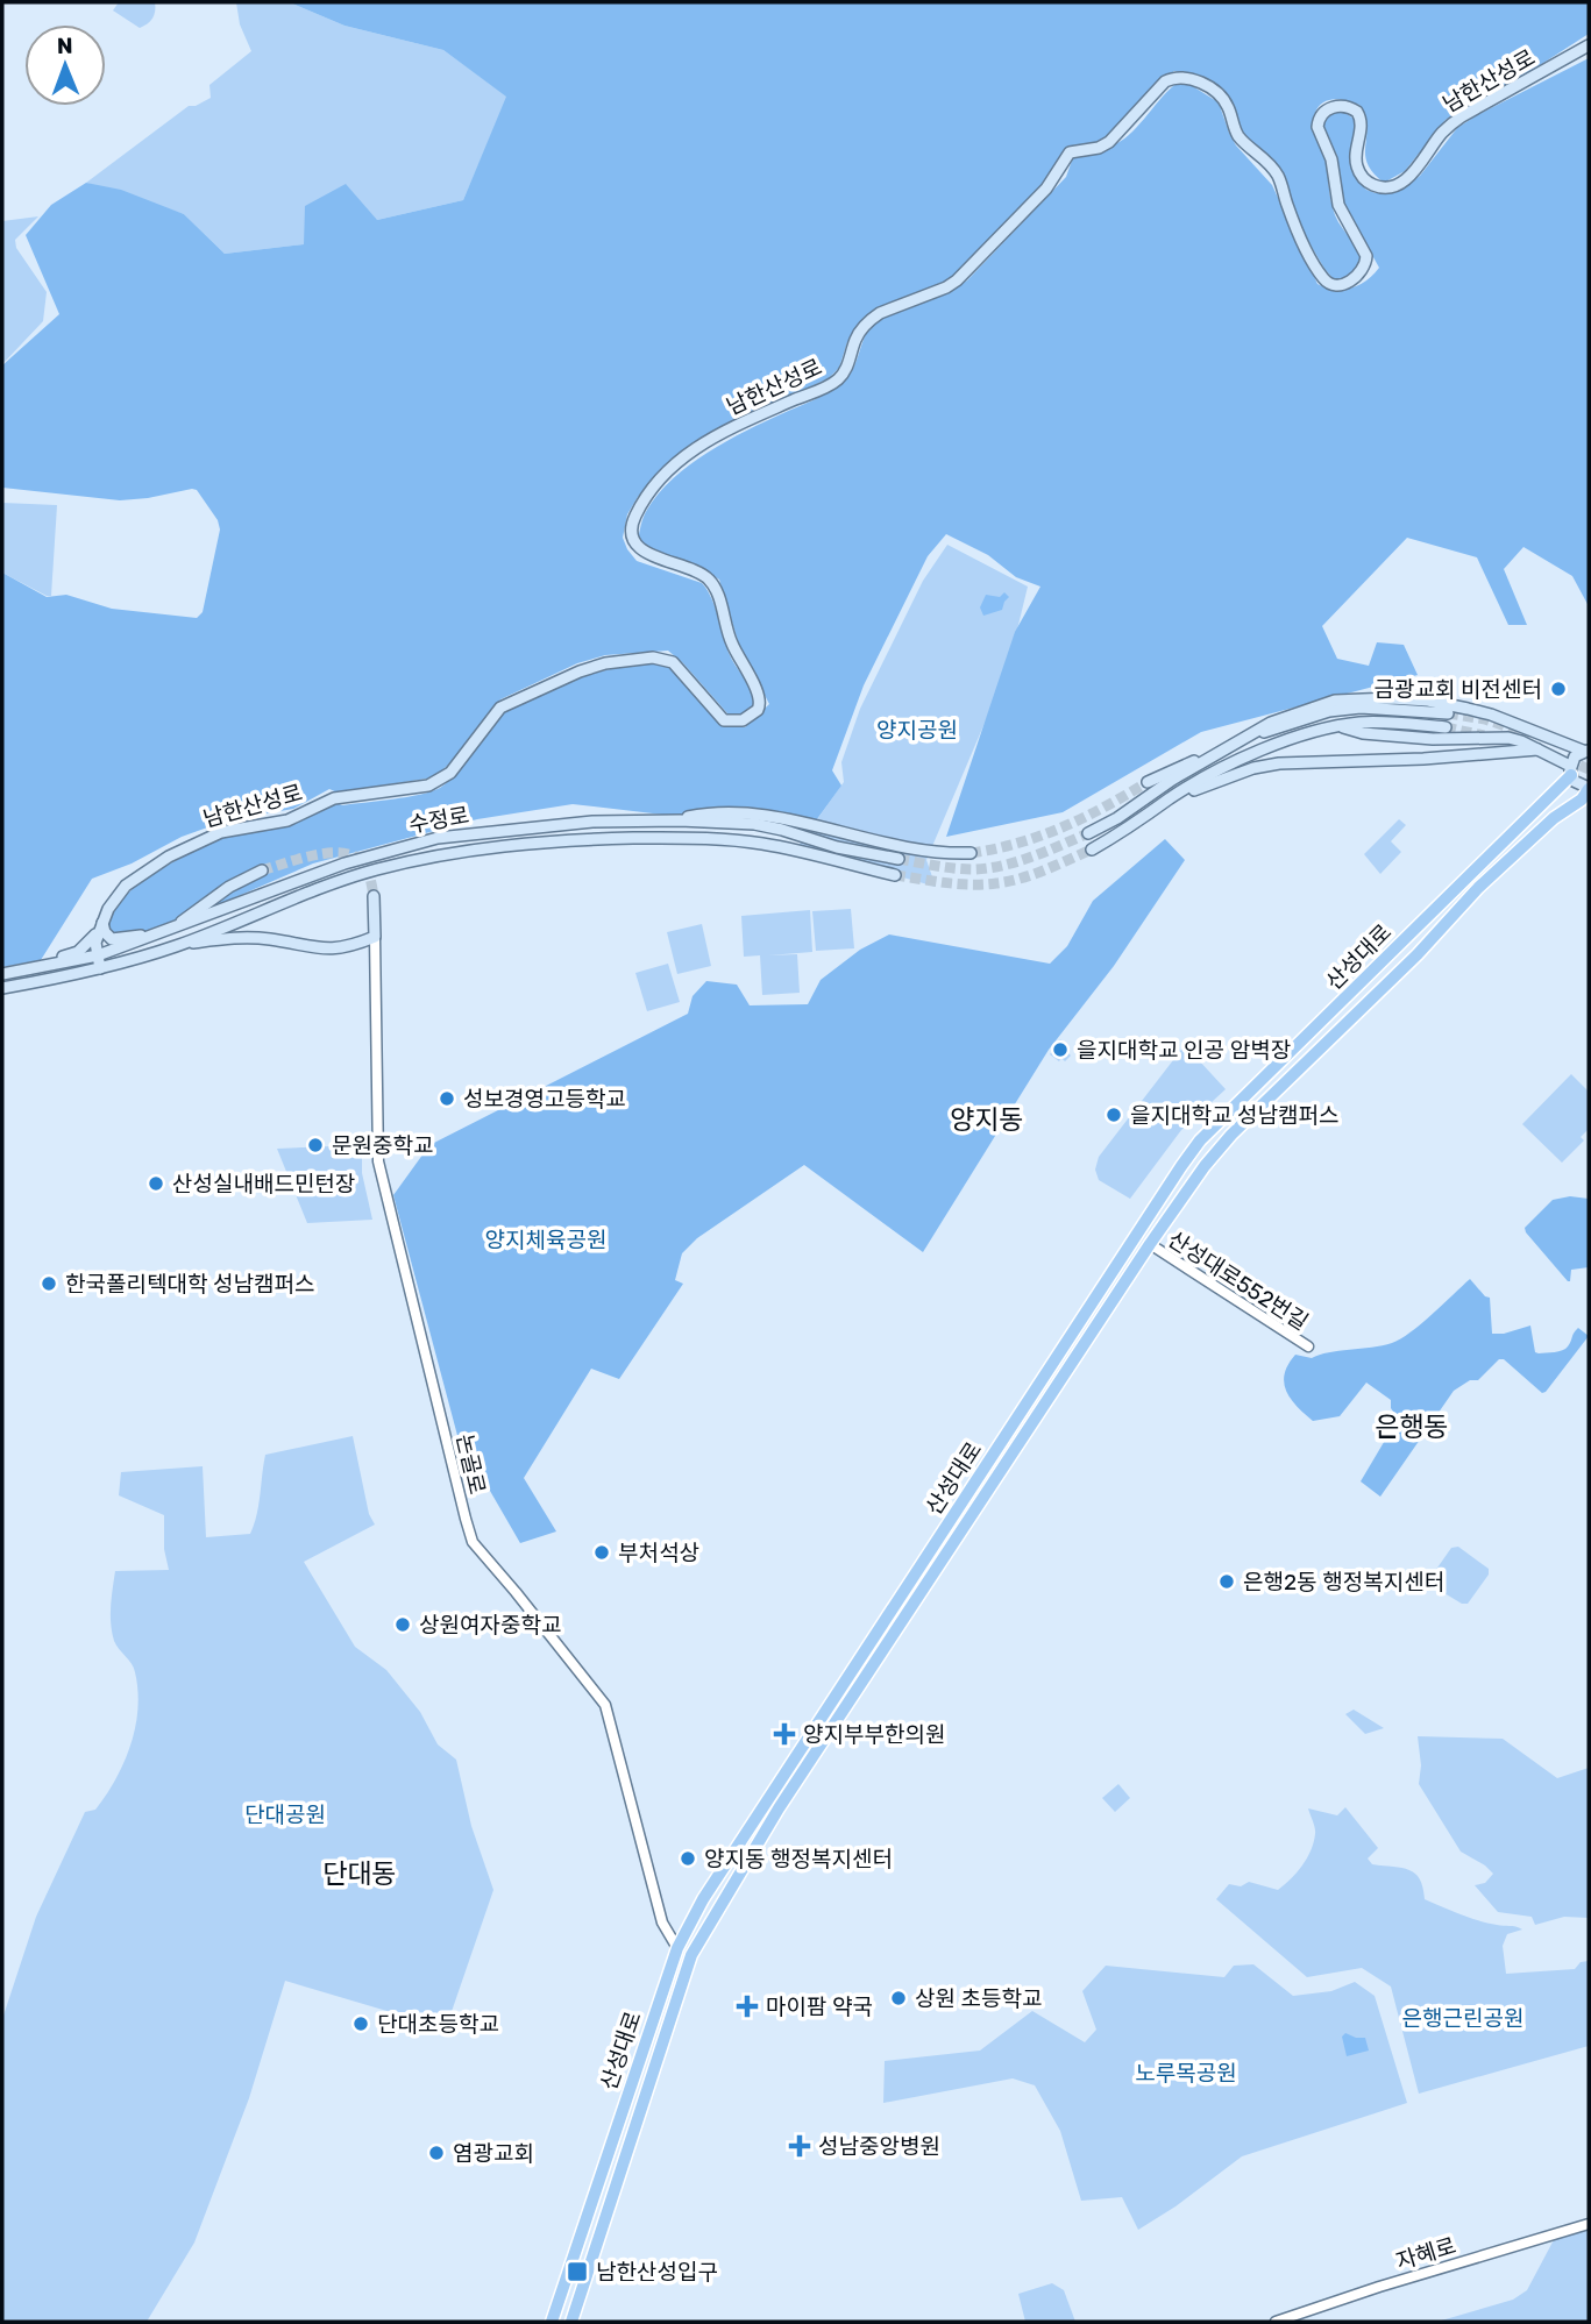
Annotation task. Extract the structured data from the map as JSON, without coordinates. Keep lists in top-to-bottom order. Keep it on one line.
{"streets":{"main road":["남한산성로","수정로","산성대로"],"street":["산성대로552번길","논골로","자혜로"]},"crossings":[["남한산성로","수정로"],["산성대로","산성대로552번길"],["산성대로","논골로"]],"districts":["양지동","은행동","단대동"],"parks":["양지공원","양지체육공원","단대공원","은행근린공원","노루목공원"],"places":{"other":["금광교회 비전센터","을지대학교 인공 암벽장","성보경영고등학교","을지대학교 성남캠퍼스","문원중학교","산성실내배드민턴장","한국폴리텍대학 성남캠퍼스","부처석상","은행2동 행정복지센터","상원여자중학교","양지동 행정복지센터","상원 초등학교","단대초등학교","염광교회"],"health":["양지부부한의원","마이팜 약국","성남중앙병원"],"transit":["남한산성입구"]},"north":"top"}
